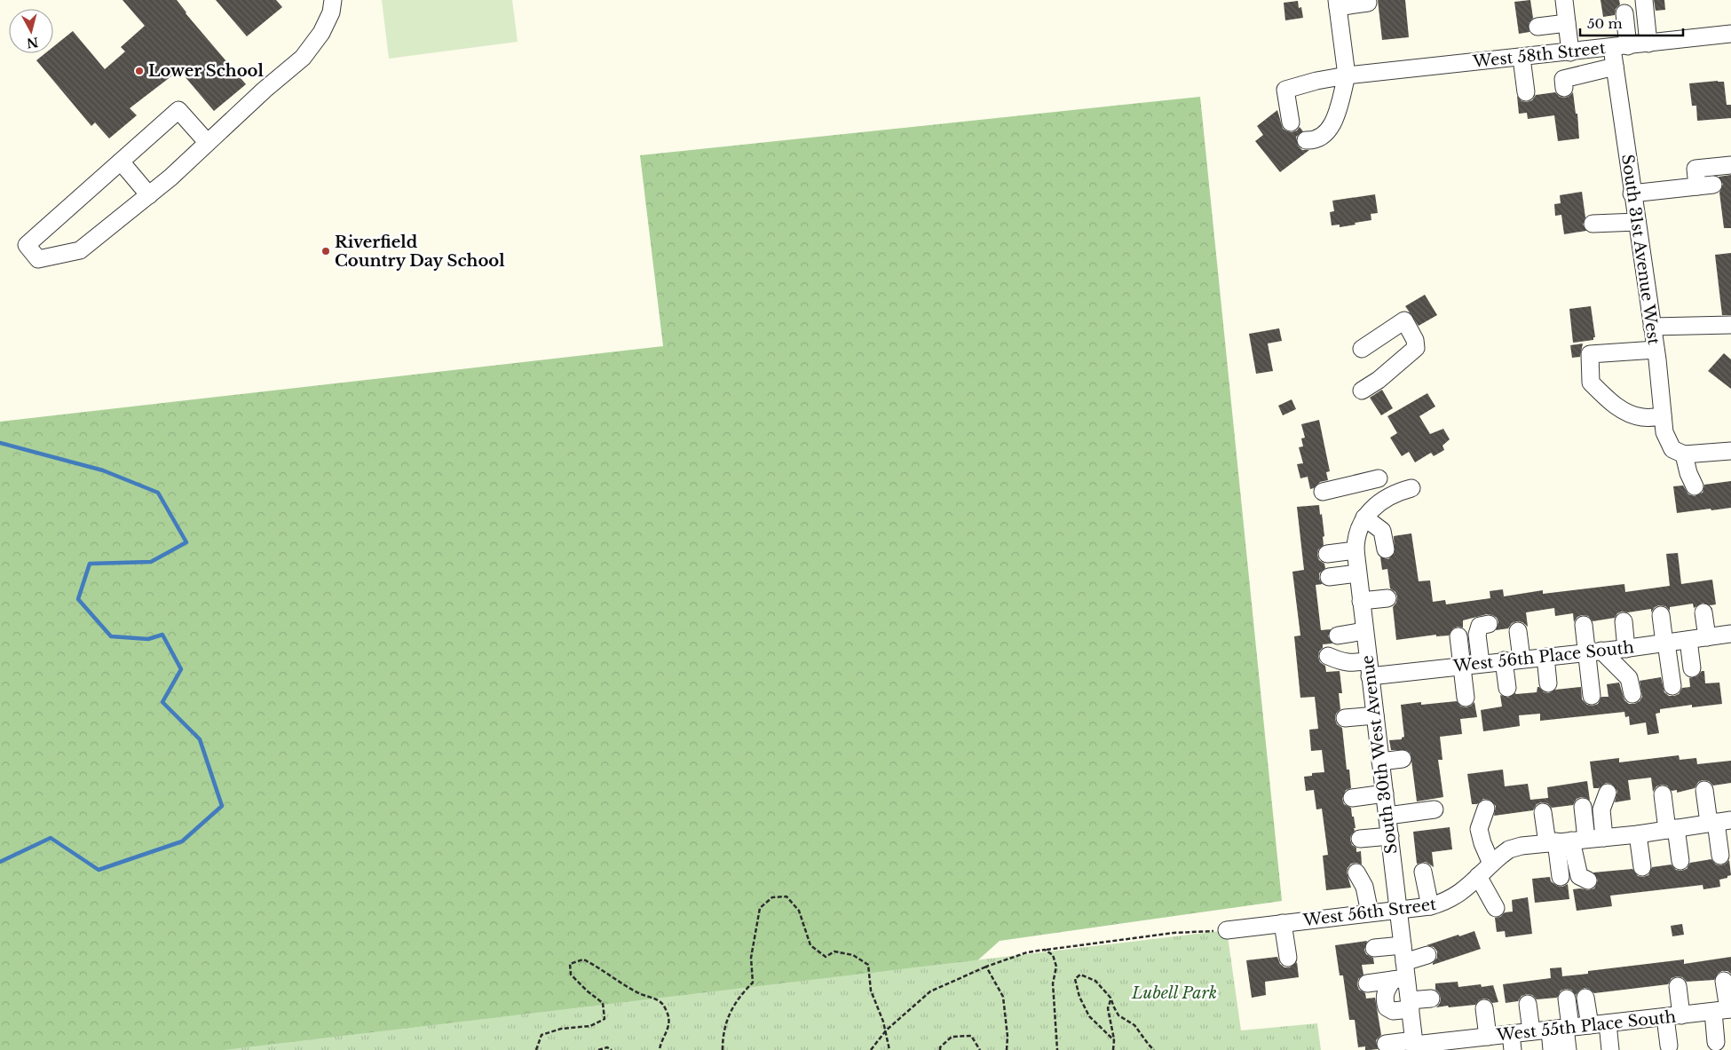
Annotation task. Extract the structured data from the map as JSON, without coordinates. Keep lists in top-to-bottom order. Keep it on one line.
{"streets":{"street":["West 58th Street","South 31st Avenue West","West 56th Place South","South 30th West Avenue","West 56th Street","West 55th Place South"]},"crossings":[["West 58th Street","South 31st Avenue West"],["West 56th Place South","South 30th West Avenue"],["South 30th West Avenue","West 56th Street"],["South 30th West Avenue","West 55th Place South"]],"parks":["Lubell Park"],"places":["Lower School","Riverfield Country Day School"],"scale_bar":"50 m","north":"bottom"}
